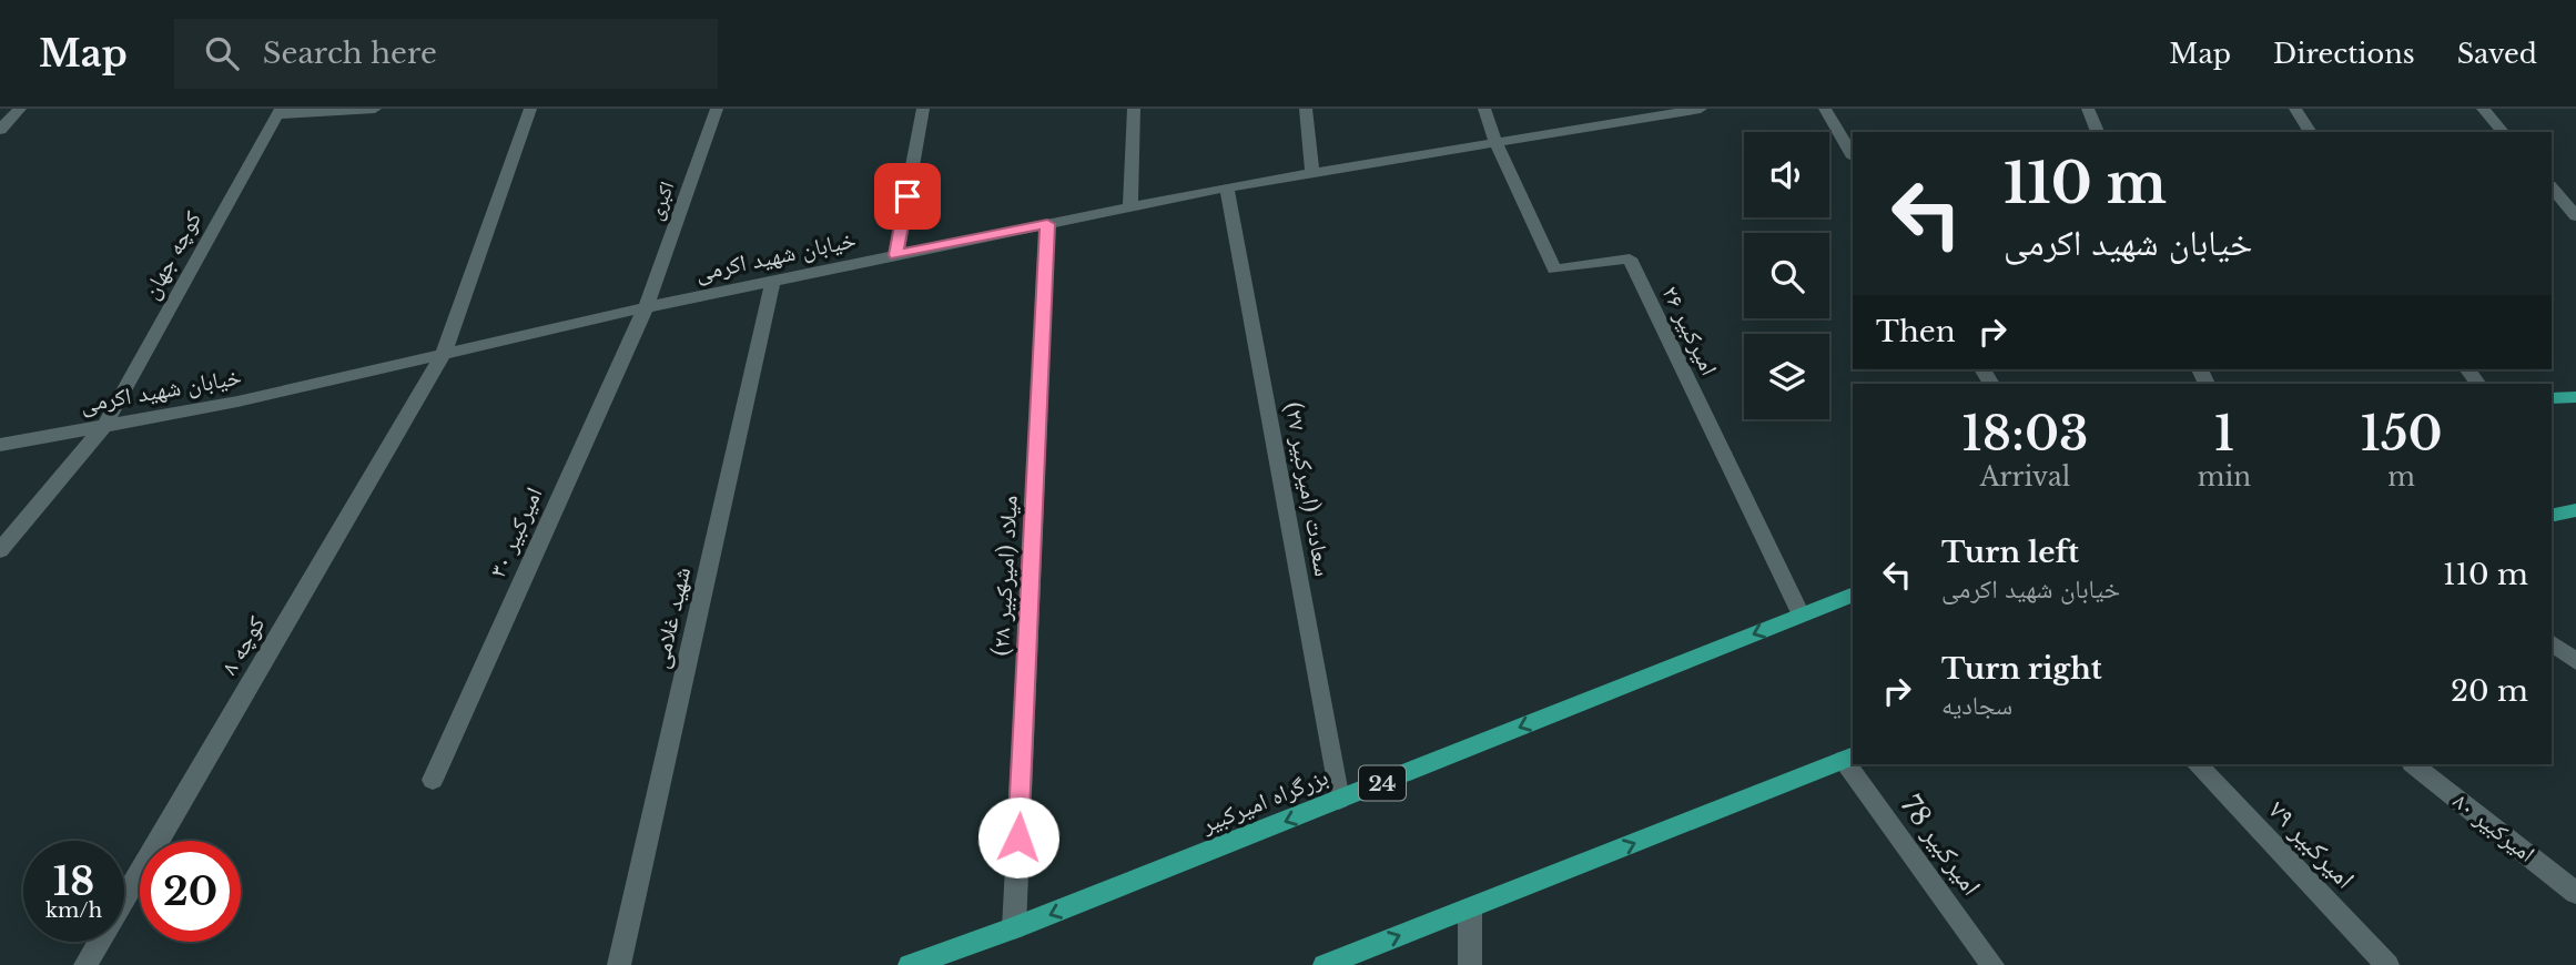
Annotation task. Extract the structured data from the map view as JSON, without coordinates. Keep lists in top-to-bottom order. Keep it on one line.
{"streets":{"main road":["24","بزرگراه امیرکبیر"],"street":["اکبری","کوچه جهان","خیابان شهید اکرمی","امیرکبیر ۲۶","سعادت (امیرکبیر ۲۷)","امیرکبیر ۳۰","میلاد (امیرکبیر ۲۸)","شهید غلامی","کوچه ۸","امیرکبیر ۸۰","امیرکبیر ۷۹","امیرکبیر 78"]},"crossings":[["اکبری","خیابان شهید اکرمی"],["اکبری","امیرکبیر ۳۰"],["کوچه جهان","خیابان شهید اکرمی"],["خیابان شهید اکرمی","امیرکبیر ۲۶"],["خیابان شهید اکرمی","سعادت (امیرکبیر ۲۷)"],["خیابان شهید اکرمی","امیرکبیر ۳۰"],["خیابان شهید اکرمی","میلاد (امیرکبیر ۲۸)"],["خیابان شهید اکرمی","شهید غلامی"],["خیابان شهید اکرمی","کوچه ۸"],["امیرکبیر ۲۶","بزرگراه امیرکبیر"],["سعادت (امیرکبیر ۲۷)","بزرگراه امیرکبیر"],["میلاد (امیرکبیر ۲۸)","بزرگراه امیرکبیر"]],"page":{"header":"Map","search":"Search here","nav":["Map","Directions","Saved"],"turn":["110 m","خیابان شهید اکرمی"],"then":"Then","eta":["18:03","Arrival","1","min","150","m"],"list":[{"name":"Turn left","note":"خیابان شهید اکرمی","value":"110 m"},{"name":"Turn right","note":"سجادیه","value":"20 m"}],"speed":"18 km/h","limit":"20"}}
